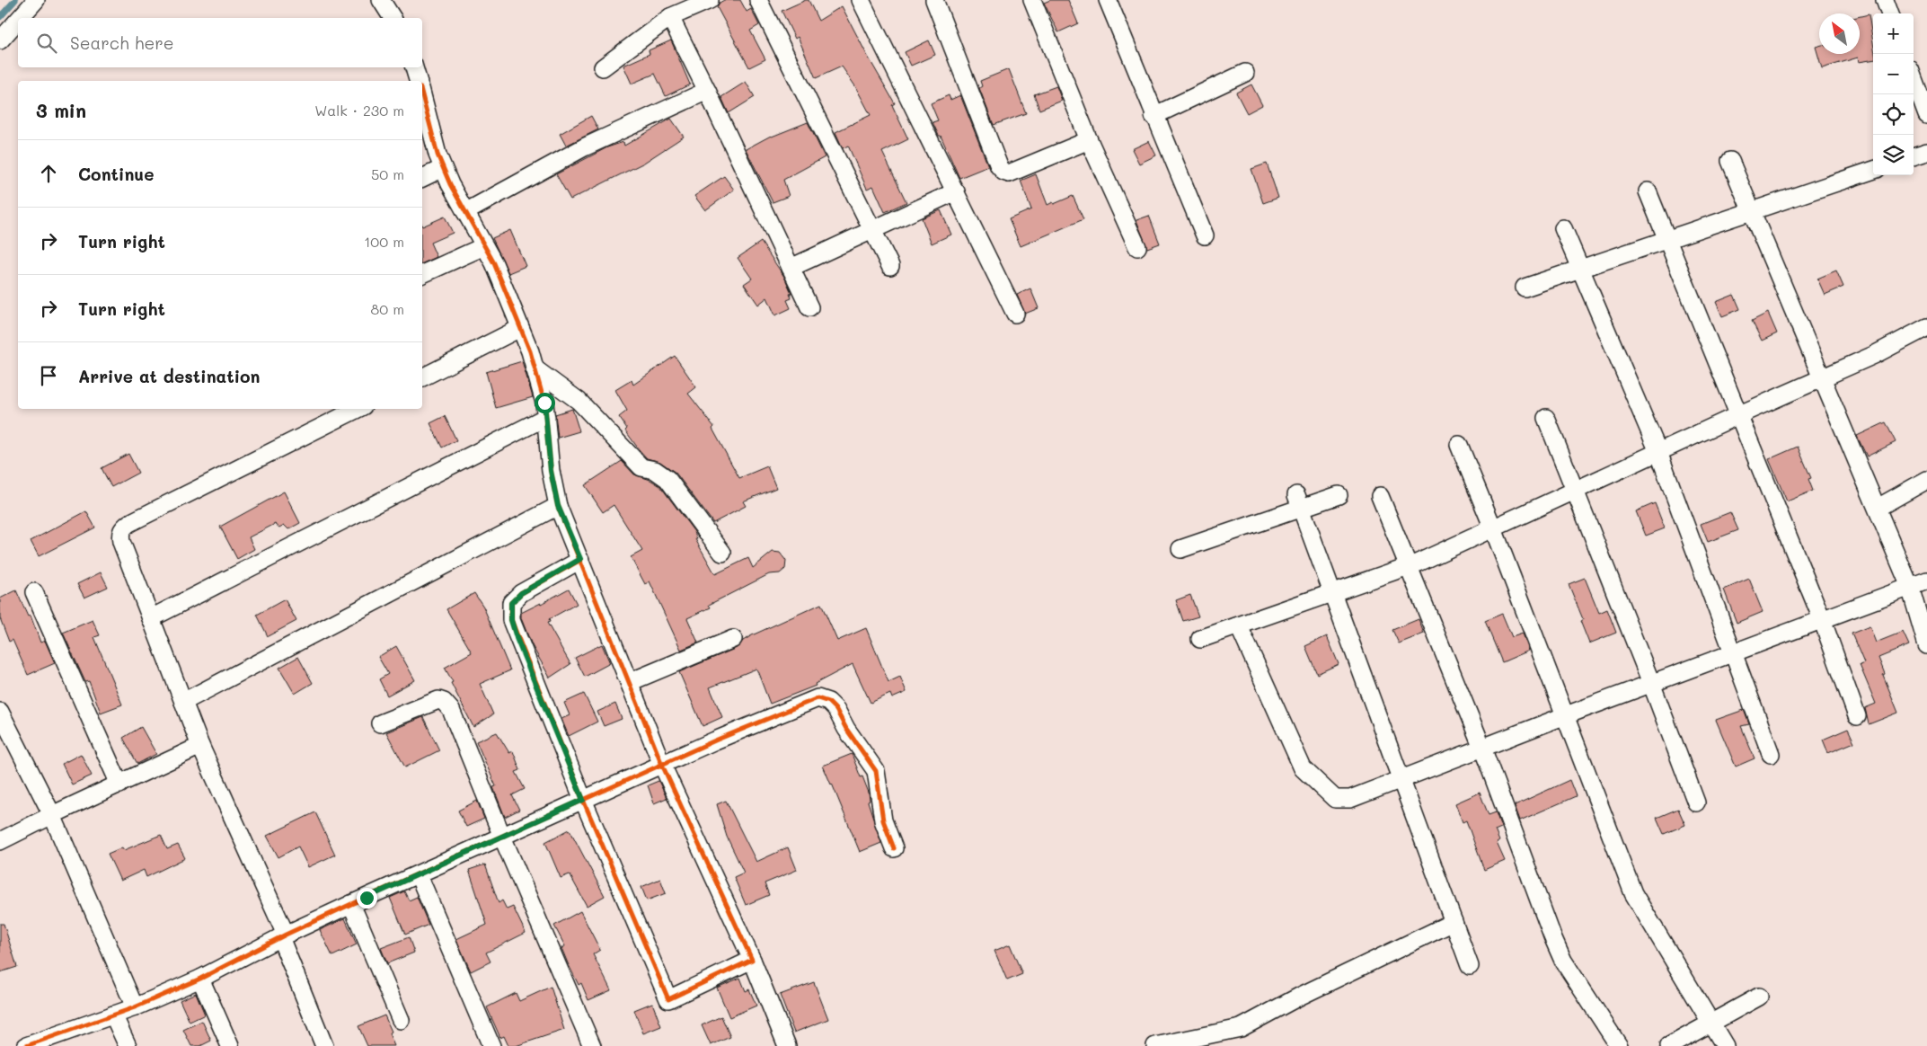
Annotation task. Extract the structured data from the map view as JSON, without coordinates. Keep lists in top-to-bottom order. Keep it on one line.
{"north":"top left","page":{"map_buttons":["+","−"],"search":"Search here","heading":["3 min","Walk · 230 m"],"list":[["Continue","50 m"],["Turn right","100 m"],["Turn right","80 m"],"Arrive at destination"]}}
